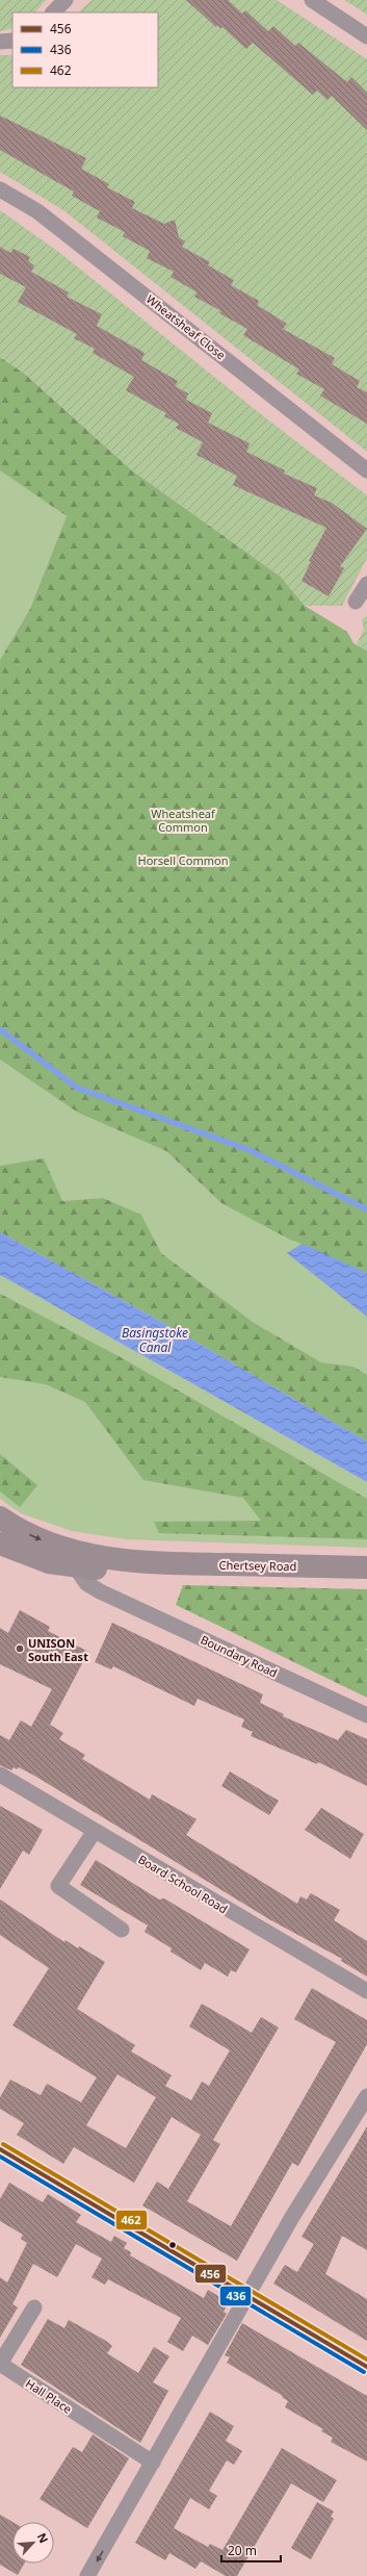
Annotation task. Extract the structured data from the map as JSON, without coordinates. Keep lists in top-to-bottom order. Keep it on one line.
{"streets":{"main road":["Chertsey Road"],"street":["Wheatsheaf Close","Boundary Road","Board School Road","Hall Place"]},"crossings":[["Chertsey Road","Boundary Road"]],"water":["Basingstoke Canal"],"parks":["Wheatsheaf Common","Horsell Common"],"places":["UNISON South East"],"lines":["transit line 462","transit line 456","transit line 436"],"legend":["456","436","462"],"scale_bar":"20 m","north":"top right"}
